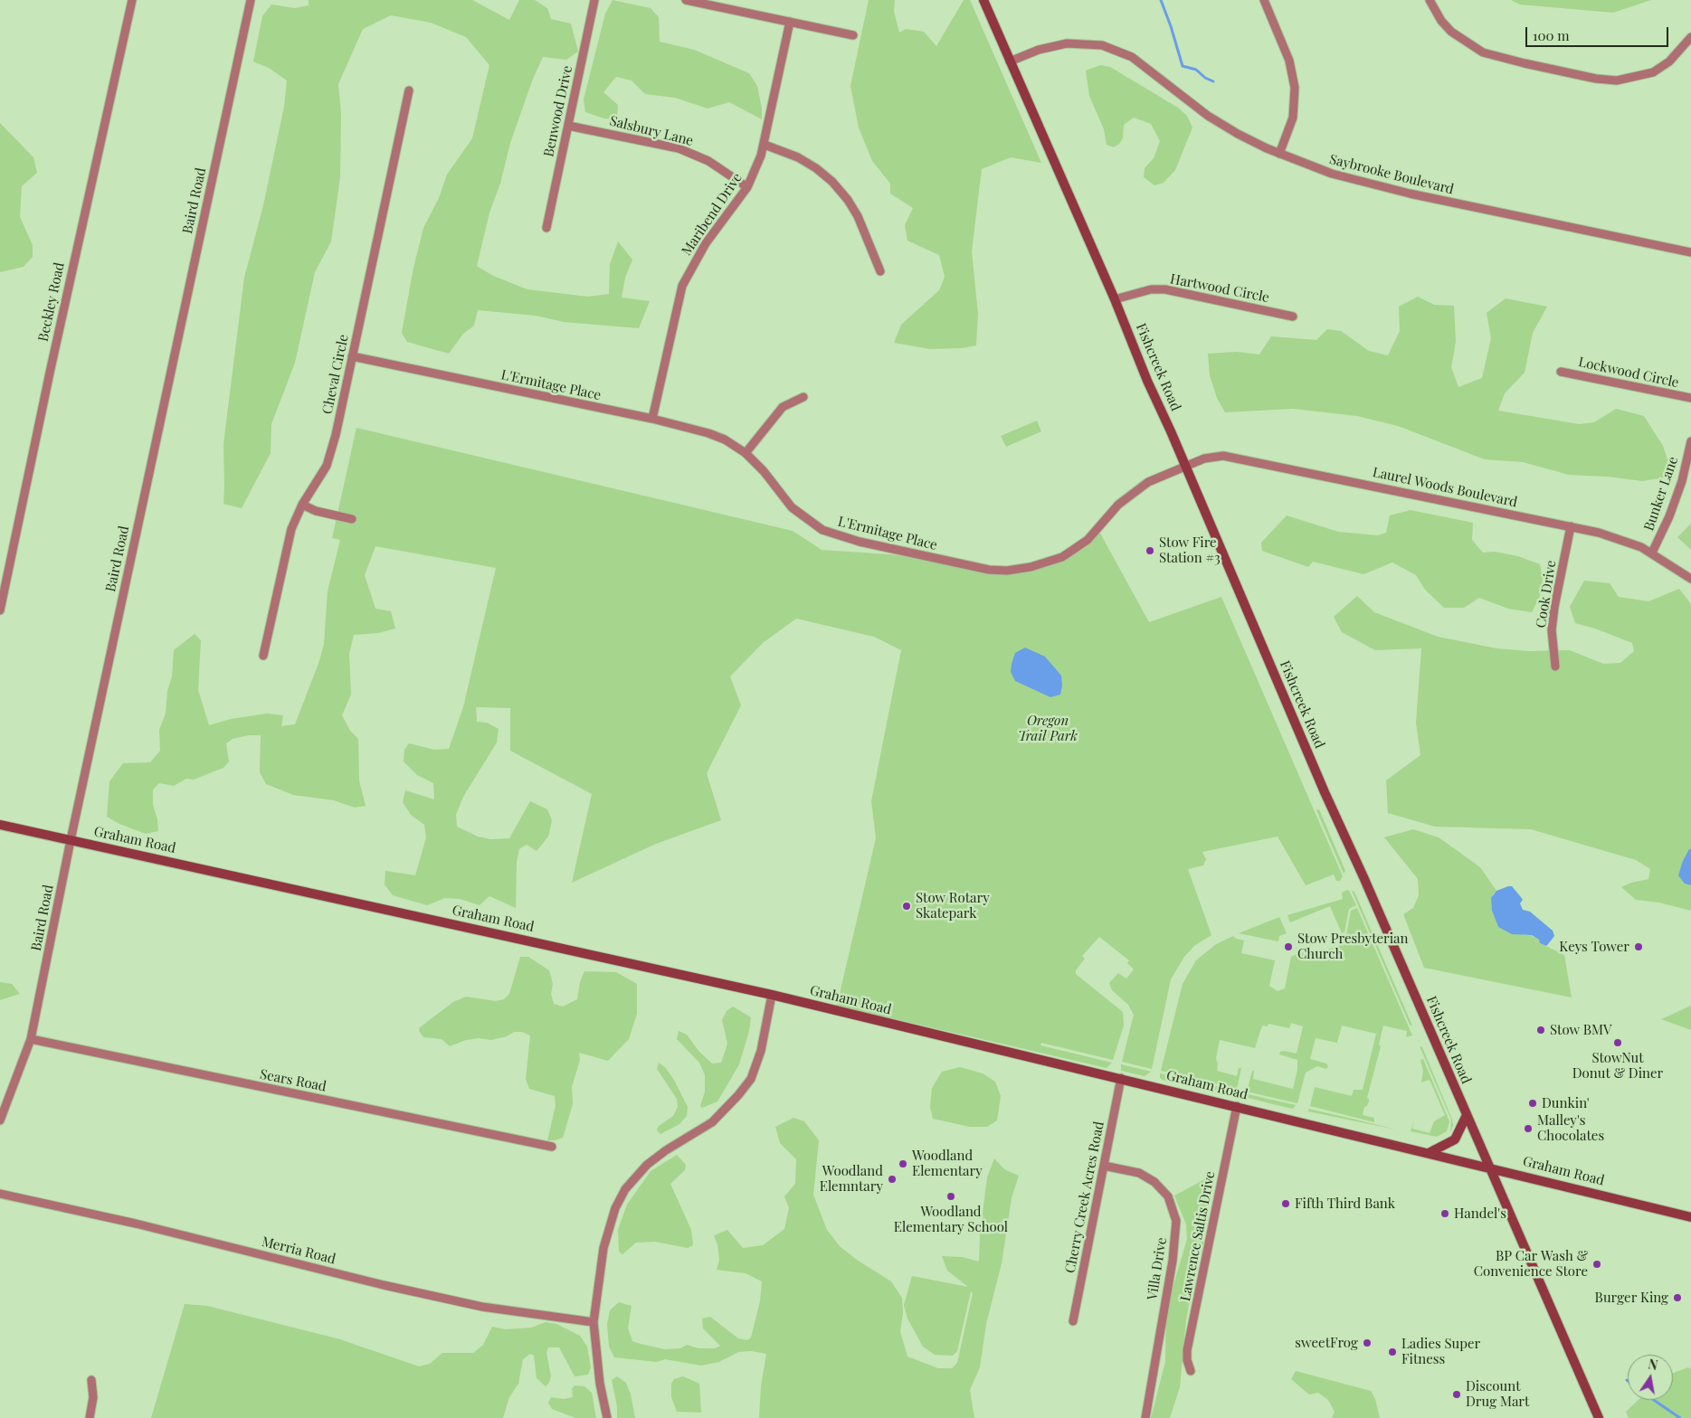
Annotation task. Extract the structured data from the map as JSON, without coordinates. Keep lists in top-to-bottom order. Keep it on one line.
{"streets":{"main road":["Fishcreek Road","Graham Road"],"street":["Benwood Drive","Salsbury Lane","Saybrooke Boulevard","Baird Road","Maribend Drive","Hartwood Circle","Beckley Road","Lockwood Circle","Cheval Circle","L'Ermitage Place","Laurel Woods Boulevard","Bunker Lane","Cook Drive","Sears Road","Cherry Creek Acres Road","Lawrence Saltis Drive","Merria Road","Villa Drive"]},"crossings":[["Benwood Drive","Salsbury Lane"],["Salsbury Lane","Maribend Drive"],["Saybrooke Boulevard","Fishcreek Road"],["Baird Road","Graham Road"],["Baird Road","Sears Road"],["Maribend Drive","L'Ermitage Place"],["Hartwood Circle","Fishcreek Road"],["Fishcreek Road","L'Ermitage Place"],["Fishcreek Road","Laurel Woods Boulevard"],["Fishcreek Road","Graham Road"],["Cheval Circle","L'Ermitage Place"],["L'Ermitage Place","Laurel Woods Boulevard"],["Laurel Woods Boulevard","Bunker Lane"],["Laurel Woods Boulevard","Cook Drive"],["Graham Road","Cherry Creek Acres Road"],["Graham Road","Lawrence Saltis Drive"],["Cherry Creek Acres Road","Villa Drive"]],"parks":["Oregon Trail Park"],"places":["Stow Fire Station #3","Stow Rotary Skatepark","Stow Presbyterian Church","Keys Tower","Stow BMV","StowNut Donut & Diner","Dunkin'","Malley's Chocolates","Woodland Elementary","Woodland Elemntary","Woodland Elementary School","Fifth Third Bank","Handel's","BP Car Wash & Convenience Store","Burger King","sweetFrog","Ladies Super Fitness","Discount Drug Mart"],"scale_bar":"100 m","north":"top"}
